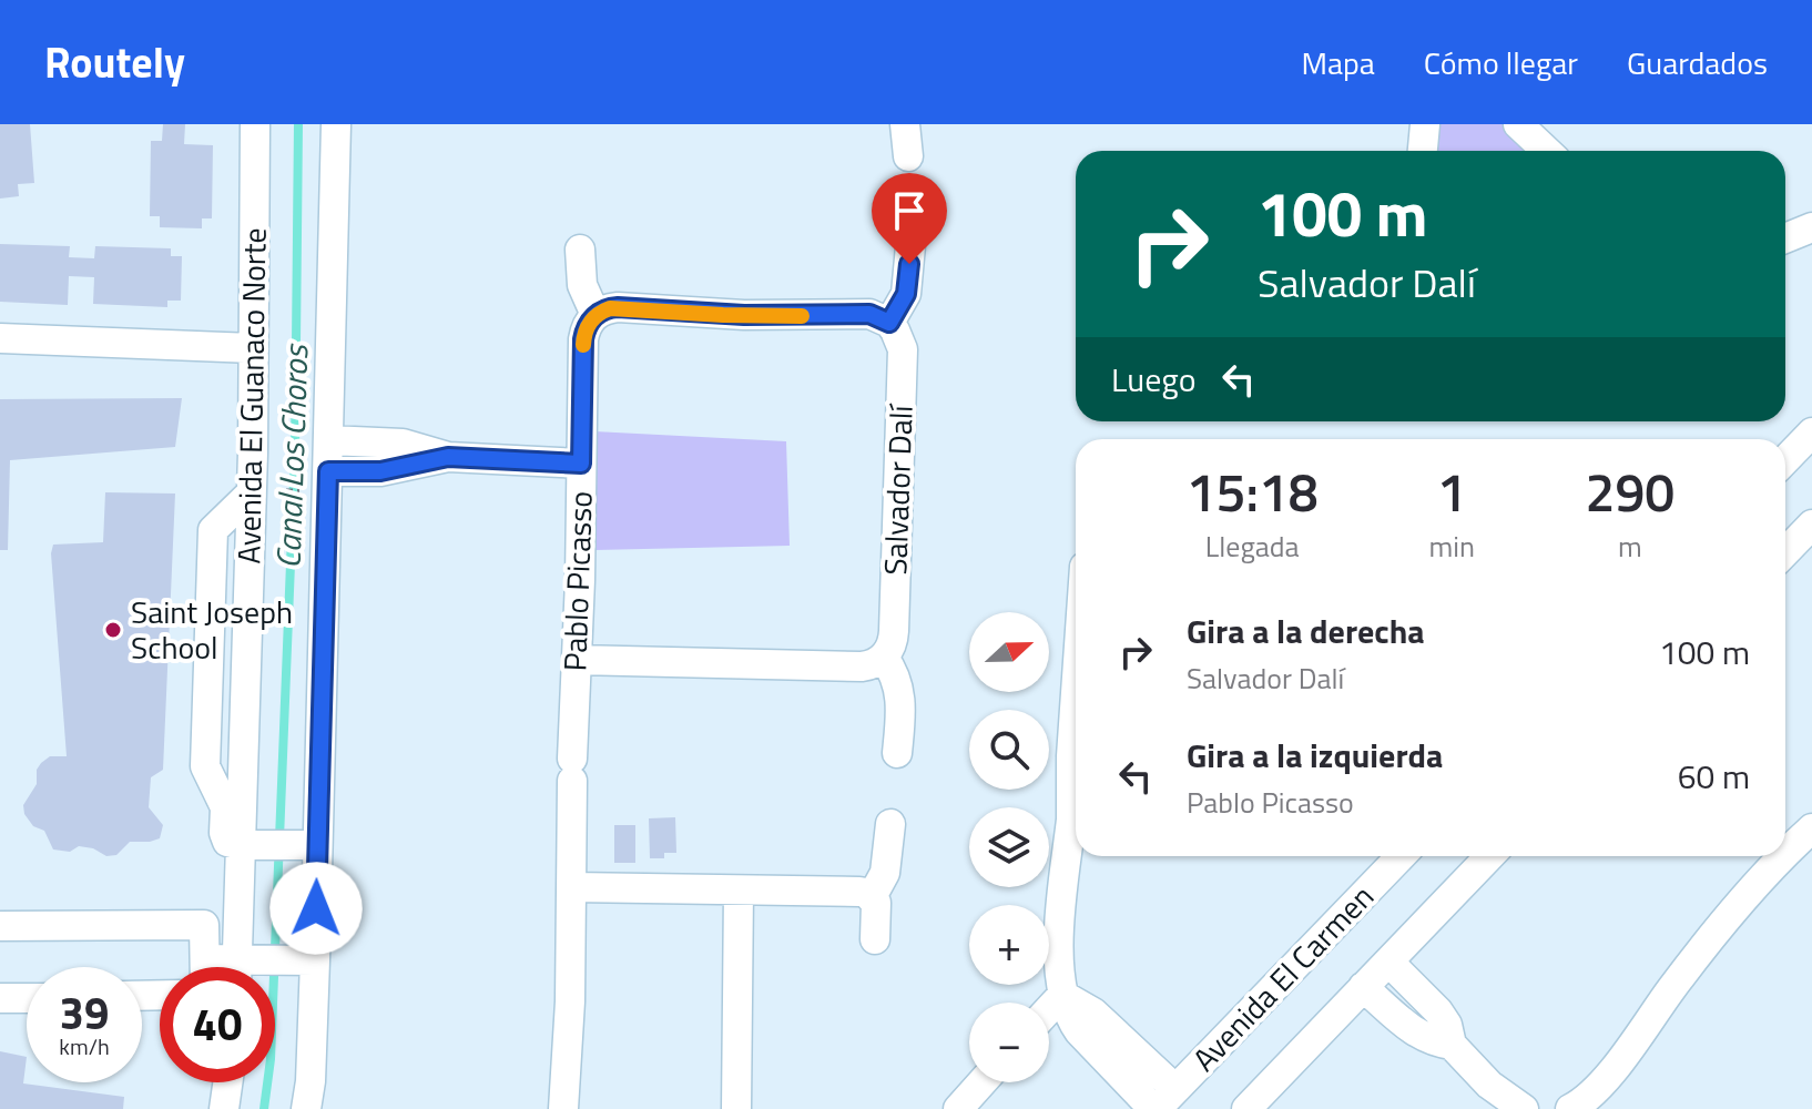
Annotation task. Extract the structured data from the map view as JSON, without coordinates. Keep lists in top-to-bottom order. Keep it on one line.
{"streets":{"street":["Avenida El Guanaco Norte","Salvador Dalí","Pablo Picasso","Avenida El Carmen"]},"water":["Canal Los Choros"],"places":["Saint Joseph School"],"north":"right","page":{"header":"Routely","nav":["Mapa","Cómo llegar","Guardados"],"turn":["100 m","Salvador Dalí"],"then":"Luego","eta":["15:18","Llegada","1","min","290","m"],"list":[{"name":"Gira a la derecha","note":"Salvador Dalí","value":"100 m"},{"name":"Gira a la izquierda","note":"Pablo Picasso","value":"60 m"}],"map_buttons":["+","−"],"speed":"39 km/h","limit":"40"}}
